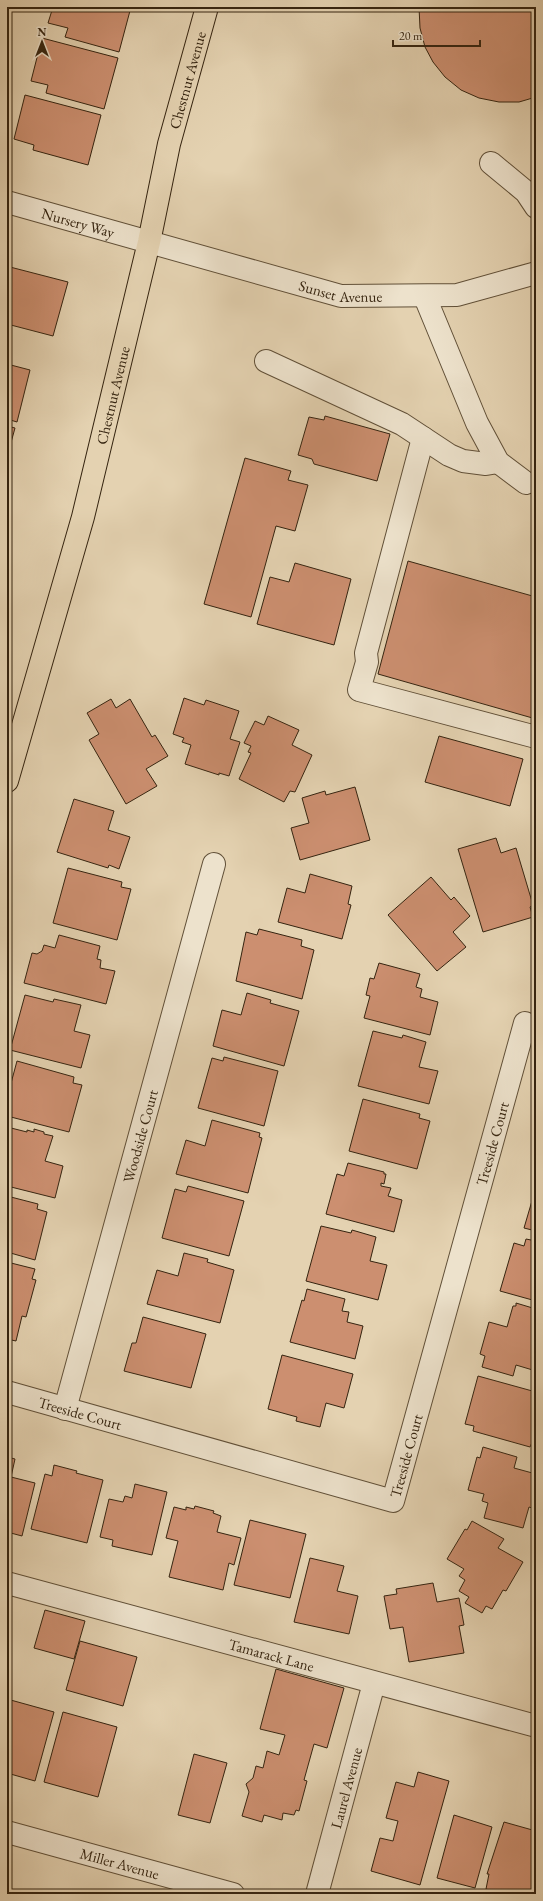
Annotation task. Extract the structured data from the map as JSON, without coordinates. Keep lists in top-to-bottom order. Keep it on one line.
{"streets":{"main road":["Chestnut Avenue"],"street":["Nursery Way","Sunset Avenue","Woodside Court","Treeside Court","Tamarack Lane","Laurel Avenue","Miller Avenue"]},"crossings":[["Chestnut Avenue","Nursery Way"],["Chestnut Avenue","Sunset Avenue"],["Nursery Way","Sunset Avenue"],["Woodside Court","Treeside Court"],["Tamarack Lane","Laurel Avenue"]],"scale_bar":"20 m","north":"top"}
